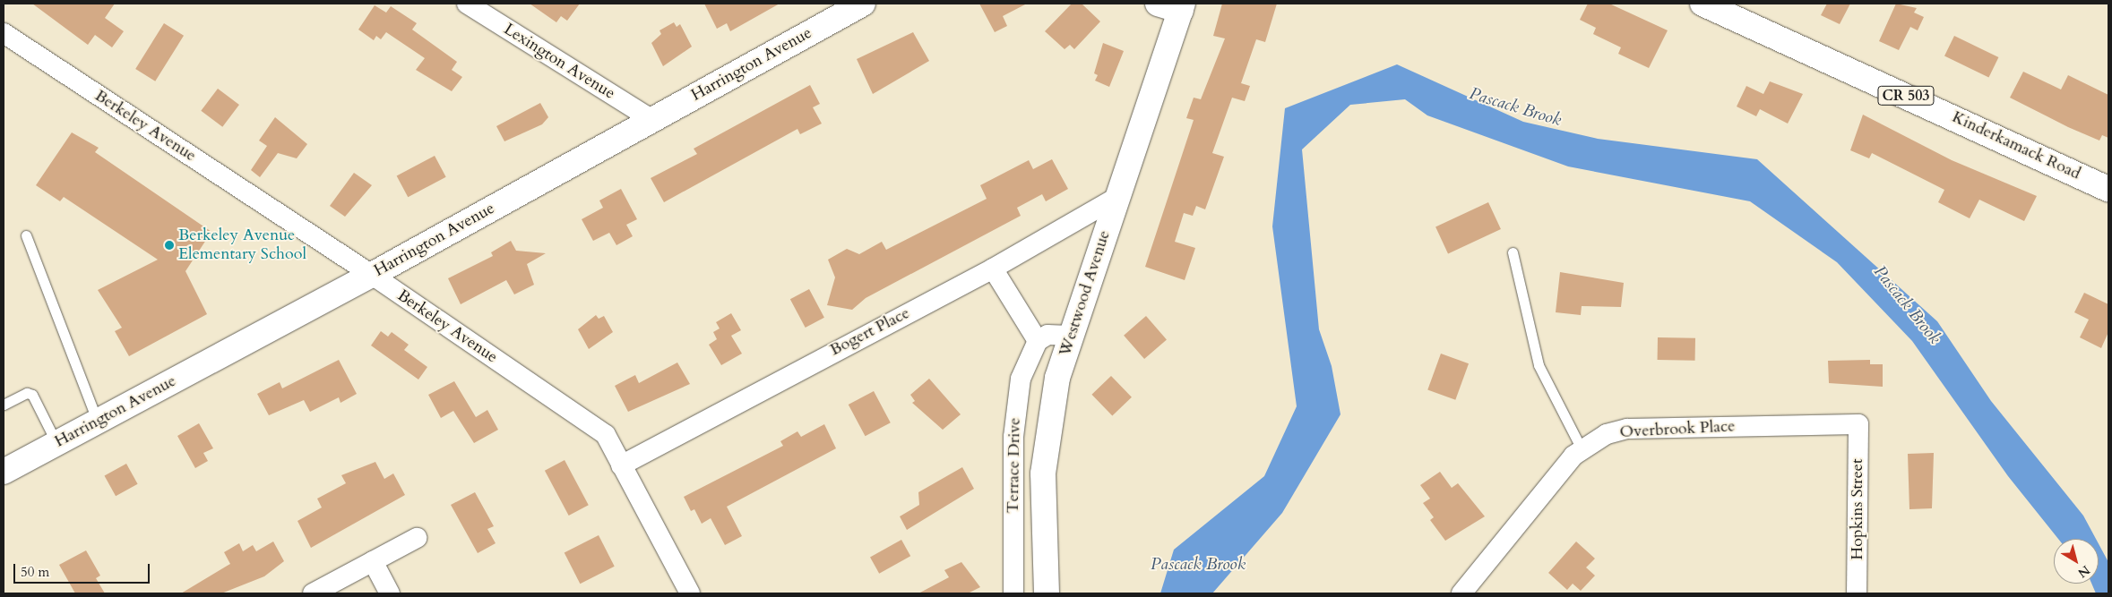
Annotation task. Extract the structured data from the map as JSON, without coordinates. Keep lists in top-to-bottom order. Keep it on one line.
{"streets":{"street":["Lexington Avenue","Harrington Avenue","CR 503","Berkeley Avenue","Kinderkamack Road","Westwood Avenue","Bogert Place","Overbrook Place","Terrace Drive","Hopkins Street"]},"crossings":[["Lexington Avenue","Harrington Avenue"],["Harrington Avenue","Berkeley Avenue"],["Berkeley Avenue","Bogert Place"],["Westwood Avenue","Bogert Place"],["Overbrook Place","Hopkins Street"]],"water":["Pascack Brook"],"places":["Berkeley Avenue Elementary School"],"scale_bar":"50 m","north":"bottom right"}
